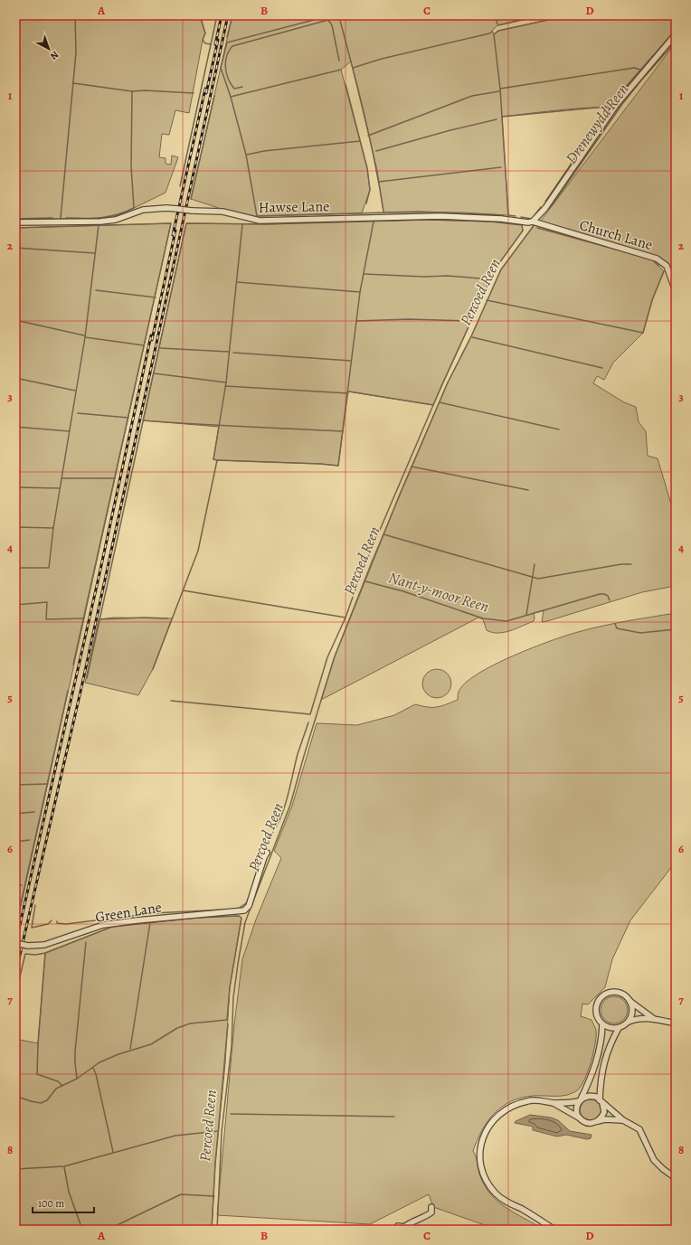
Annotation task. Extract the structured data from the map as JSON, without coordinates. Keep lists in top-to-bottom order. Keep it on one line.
{"streets":{"street":["Hawse Lane","Church Lane","Green Lane"]},"crossings":[["Hawse Lane","Church Lane"]],"water":["Drenewydd Reen","Percoed Reen","Nant-y-moor Reen"],"scale_bar":"100 m","north":"bottom right","grid":{"columns":["A","B","C","D"],"rows":["1","2","3","4","5","6","7","8"]}}
